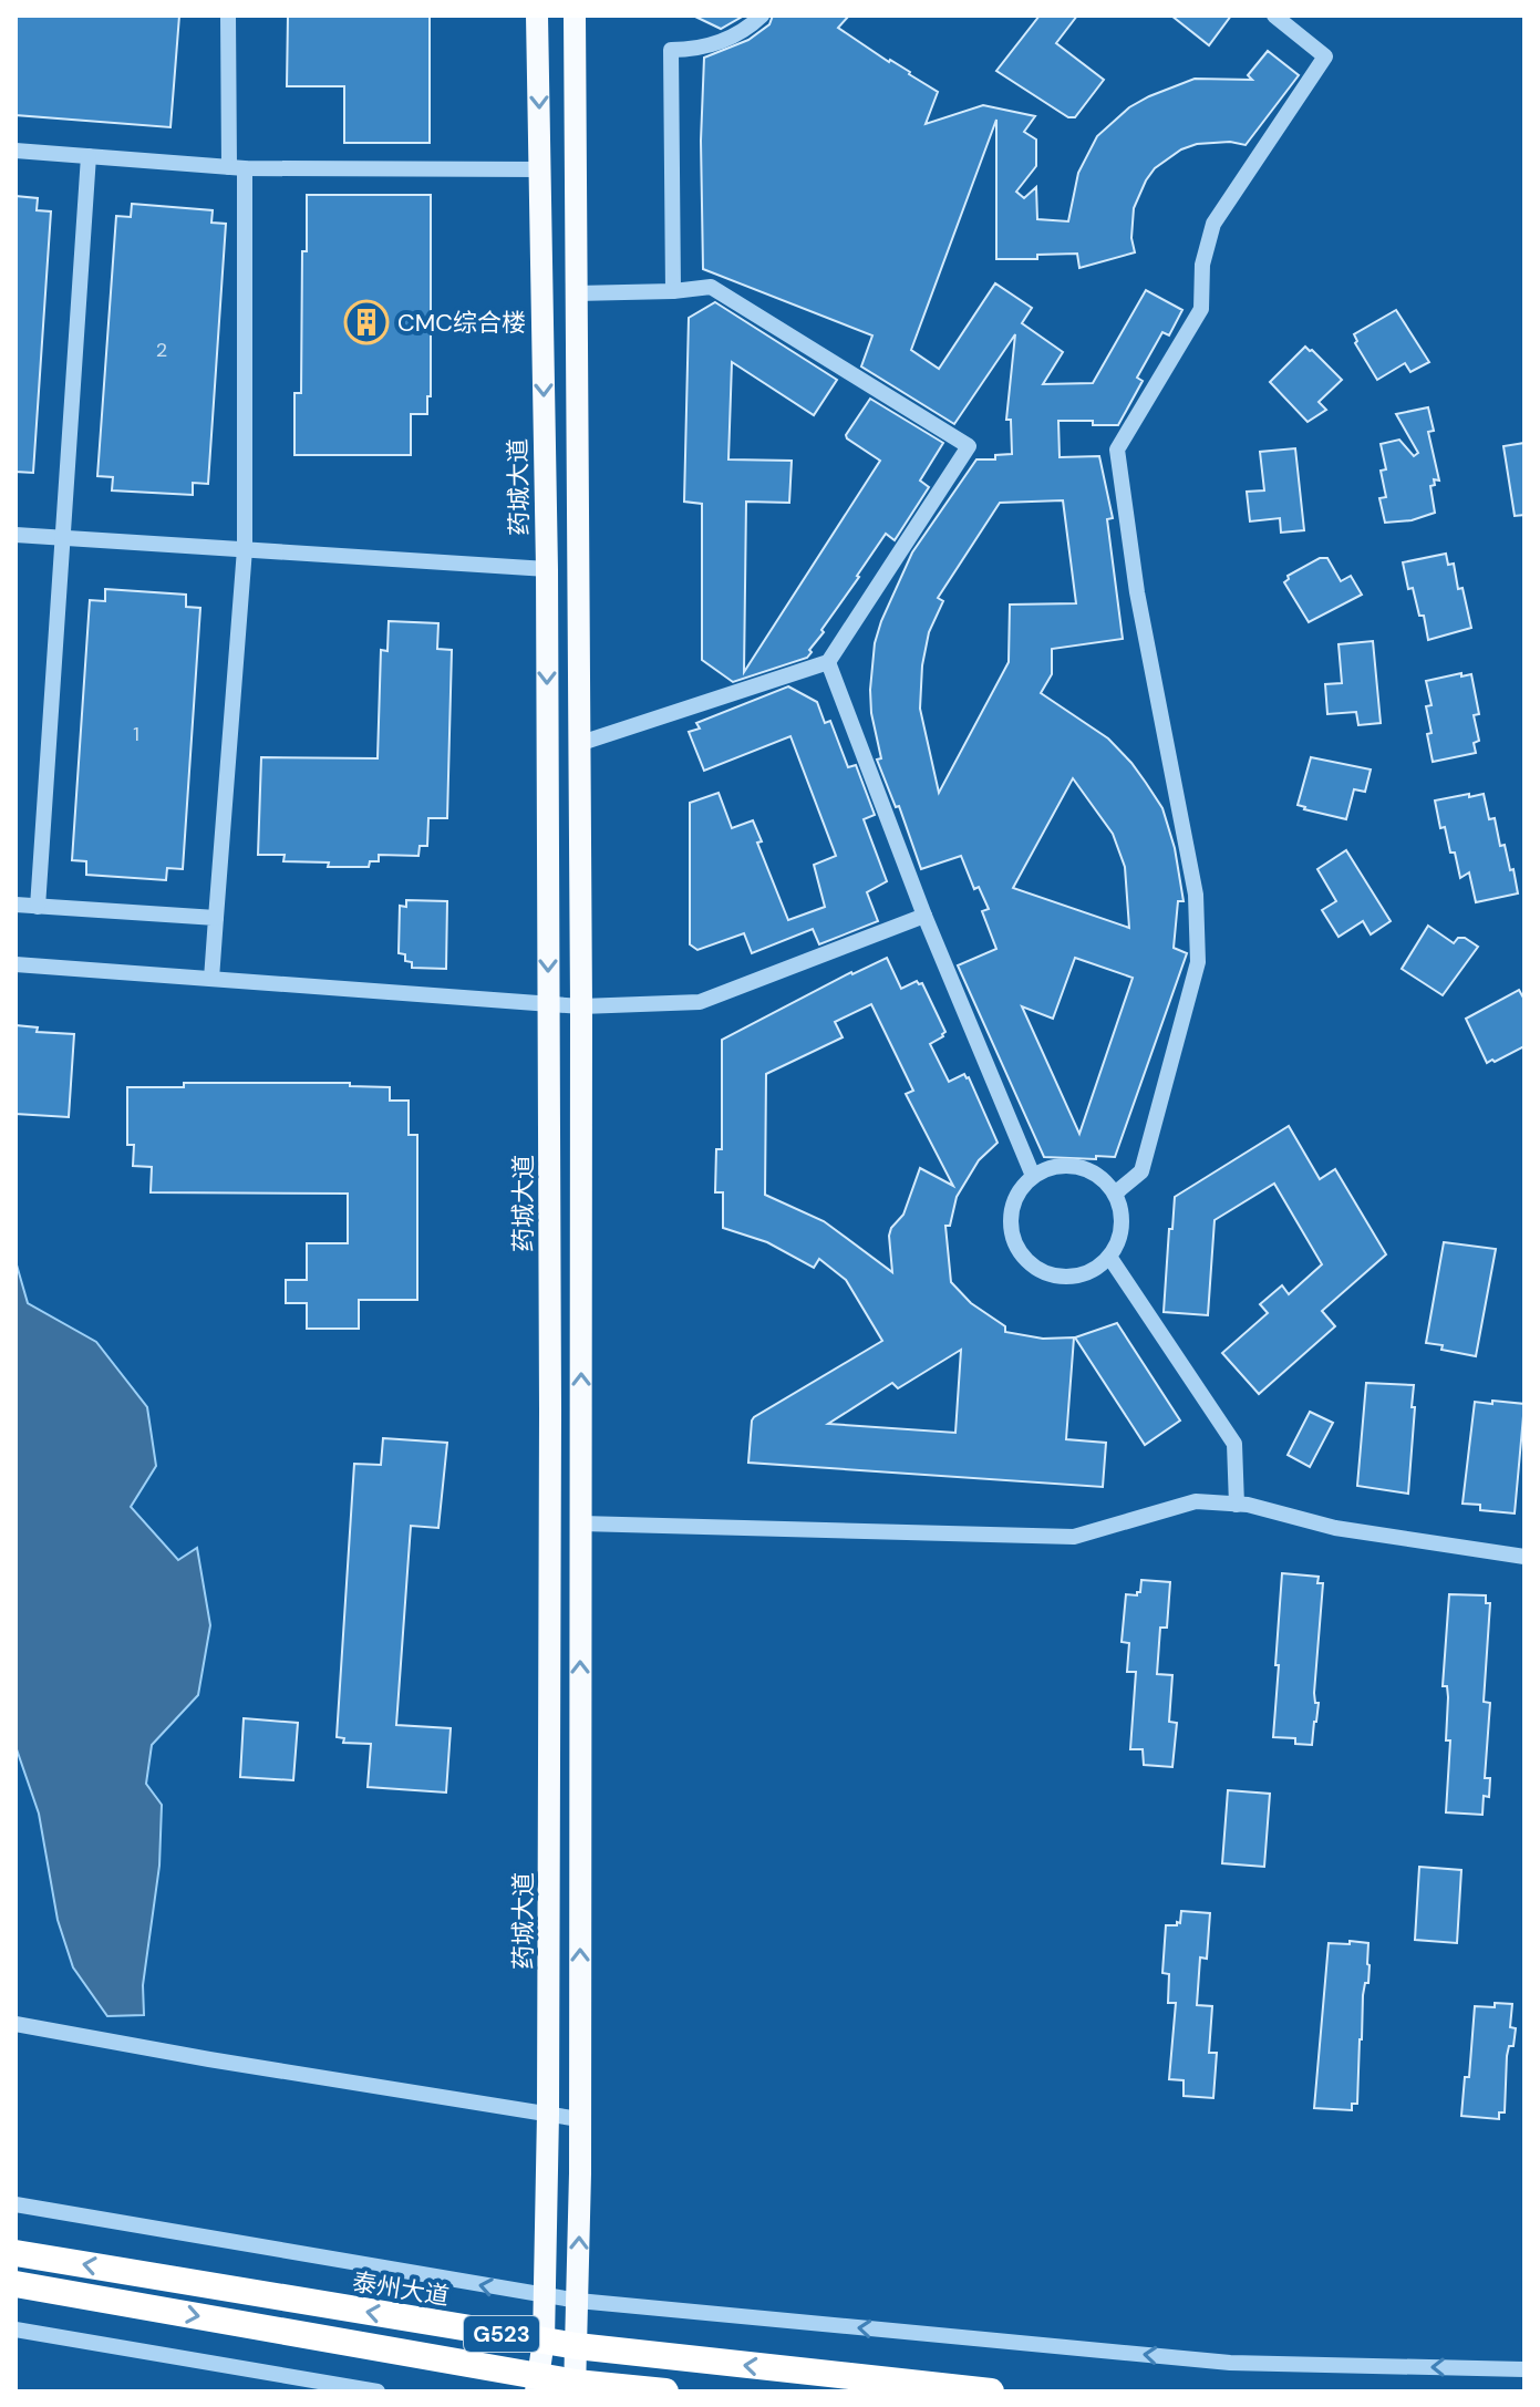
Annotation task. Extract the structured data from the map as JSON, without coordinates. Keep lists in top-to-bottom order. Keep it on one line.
{"streets":{"highway":["泰州大道","G523"],"main road":["药城大道"]},"crossings":[["药城大道","泰州大道"],["药城大道","G523"]],"places":{"building":["CMC综合楼"]},"house_numbers":["2","1"]}
